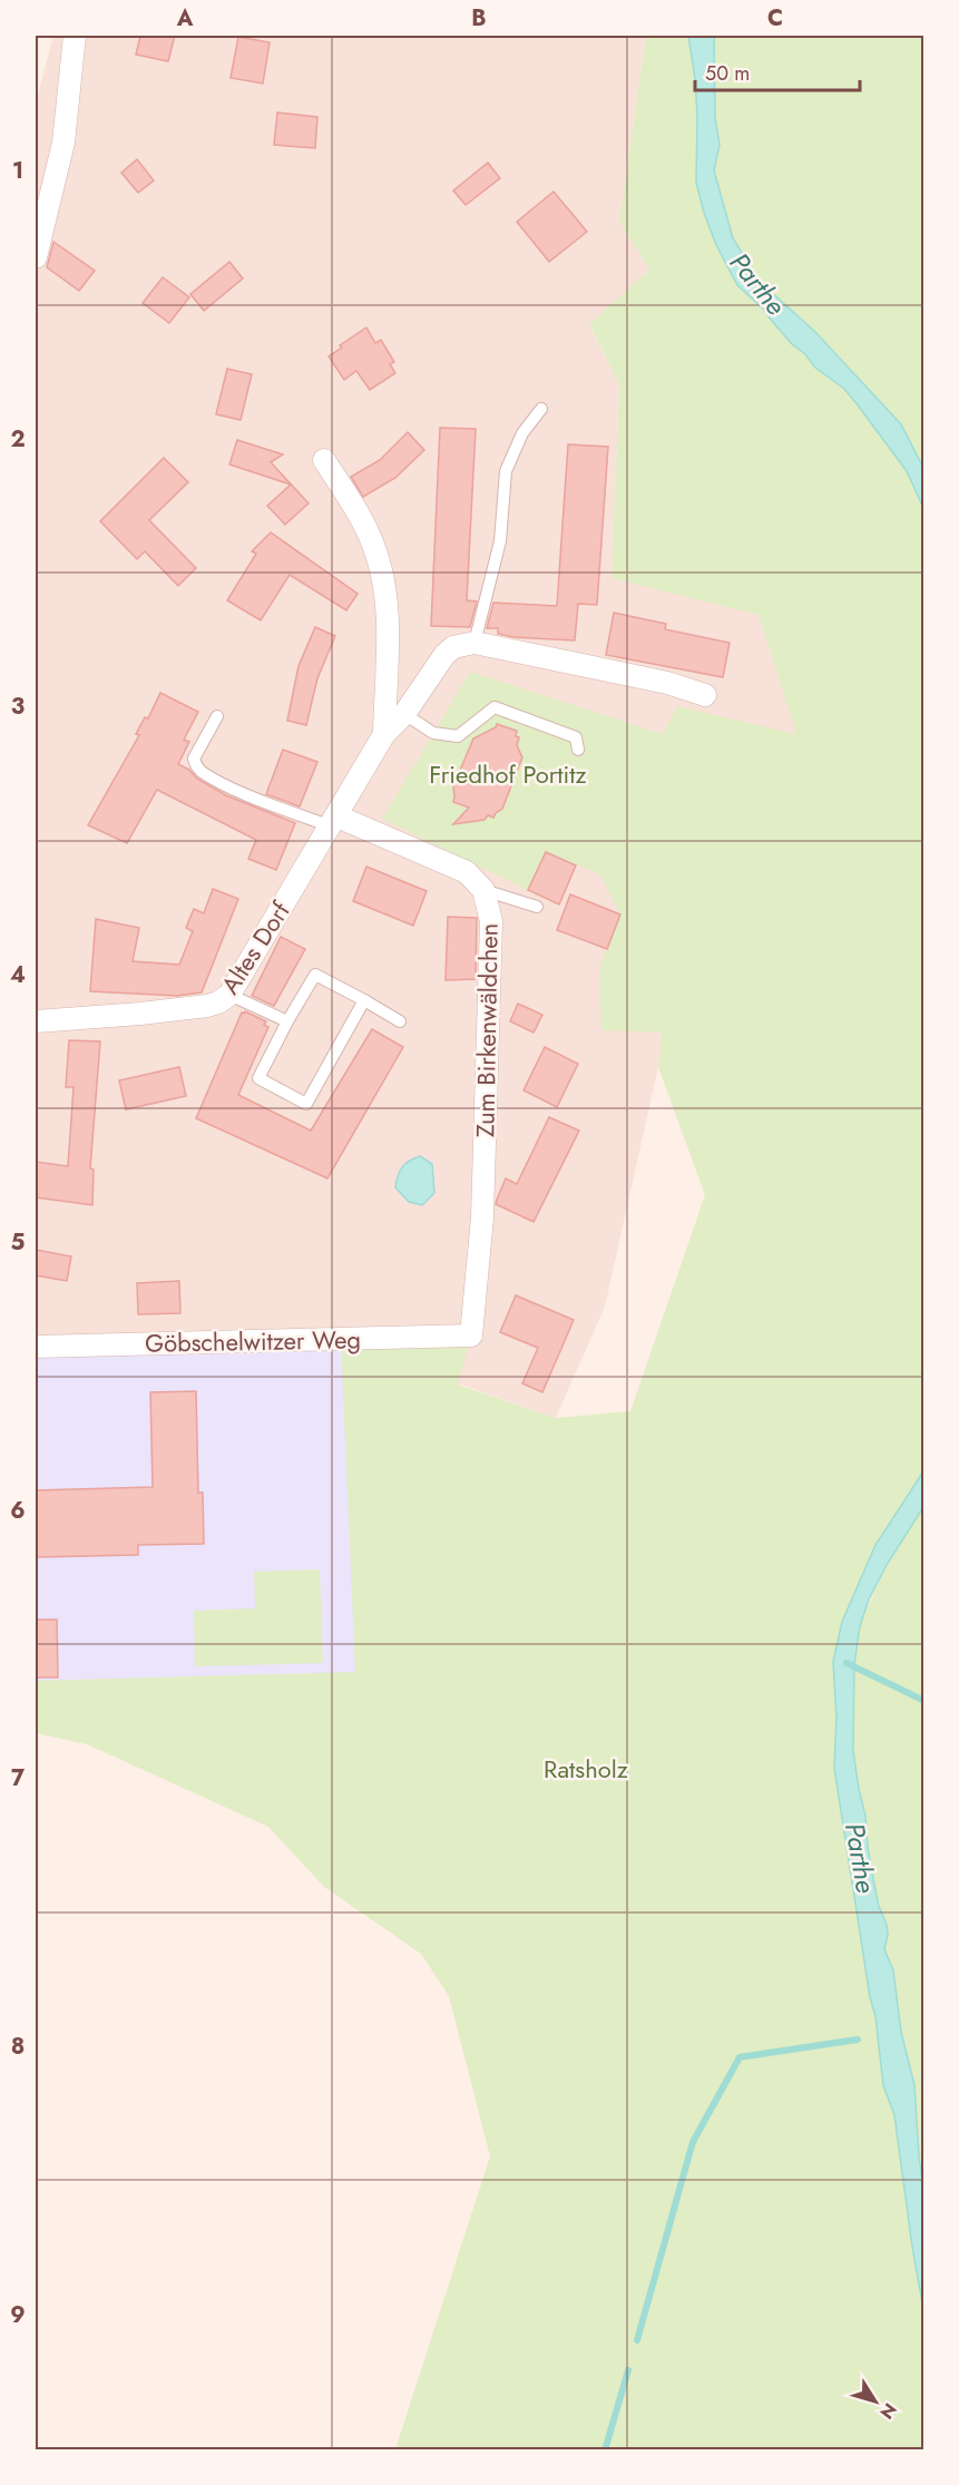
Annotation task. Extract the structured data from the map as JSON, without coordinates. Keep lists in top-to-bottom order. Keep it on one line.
{"streets":{"street":["Altes Dorf","Zum Birkenwäldchen","Göbschelwitzer Weg"]},"crossings":[["Altes Dorf","Zum Birkenwäldchen"],["Zum Birkenwäldchen","Göbschelwitzer Weg"]],"water":["Parthe"],"parks":["Friedhof Portitz","Ratsholz"],"scale_bar":"50 m","north":"bottom right","grid":{"columns":["A","B","C"],"rows":["1","2","3","4","5","6","7","8","9"]}}
